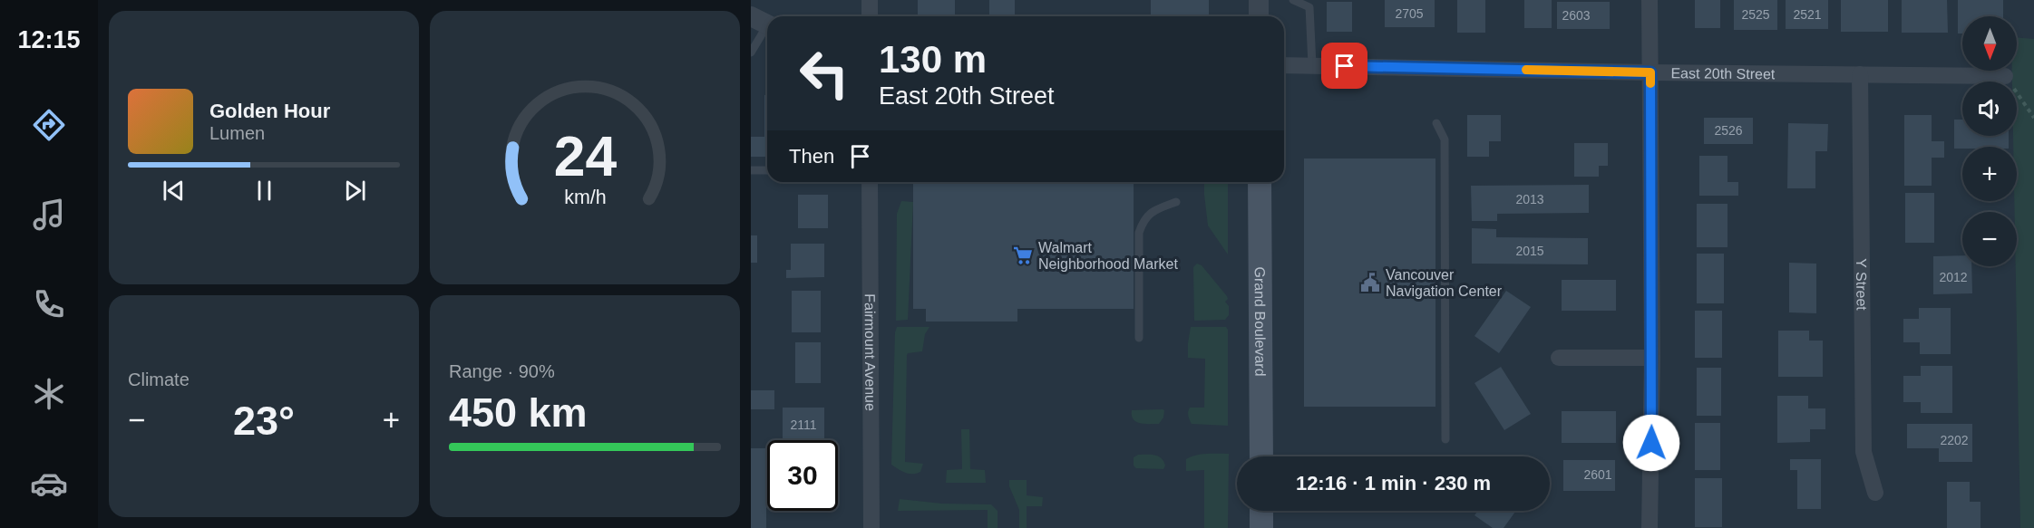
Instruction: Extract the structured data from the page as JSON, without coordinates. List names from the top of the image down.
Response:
{
  "streets": {
    "main road": ["Grand Boulevard"],
    "street": ["East 20th Street", "Y Street", "Fairmount Avenue"]
  },
  "crossings": [
    ["East 20th Street", "Y Street"]
  ],
  "places": {
    "supermarket": ["Walmart Neighborhood Market"],
    "public building": ["Vancouver Navigation Center"]
  },
  "house_numbers": [
    "2705",
    "2525",
    "2521",
    "2603",
    "2526",
    "2013",
    "2015",
    "2012",
    "2111",
    "2202",
    "2601"
  ],
  "north": "bottom",
  "page": {
    "tabs": "12:15",
    "map_buttons": ["+", "−"],
    "turn": ["130 m", "East 20th Street"],
    "song": ["Golden Hour", "Lumen"],
    "then": "Then",
    "tile": [
      "Climate",
      ["Range · 90%", "450 km"]
    ],
    "heat": ["−", "23°", "+"],
    "limit": "30",
    "trip": "12:16 · 1 min · 230 m",
    "gauge": ["24", "km/h"]
  }
}
